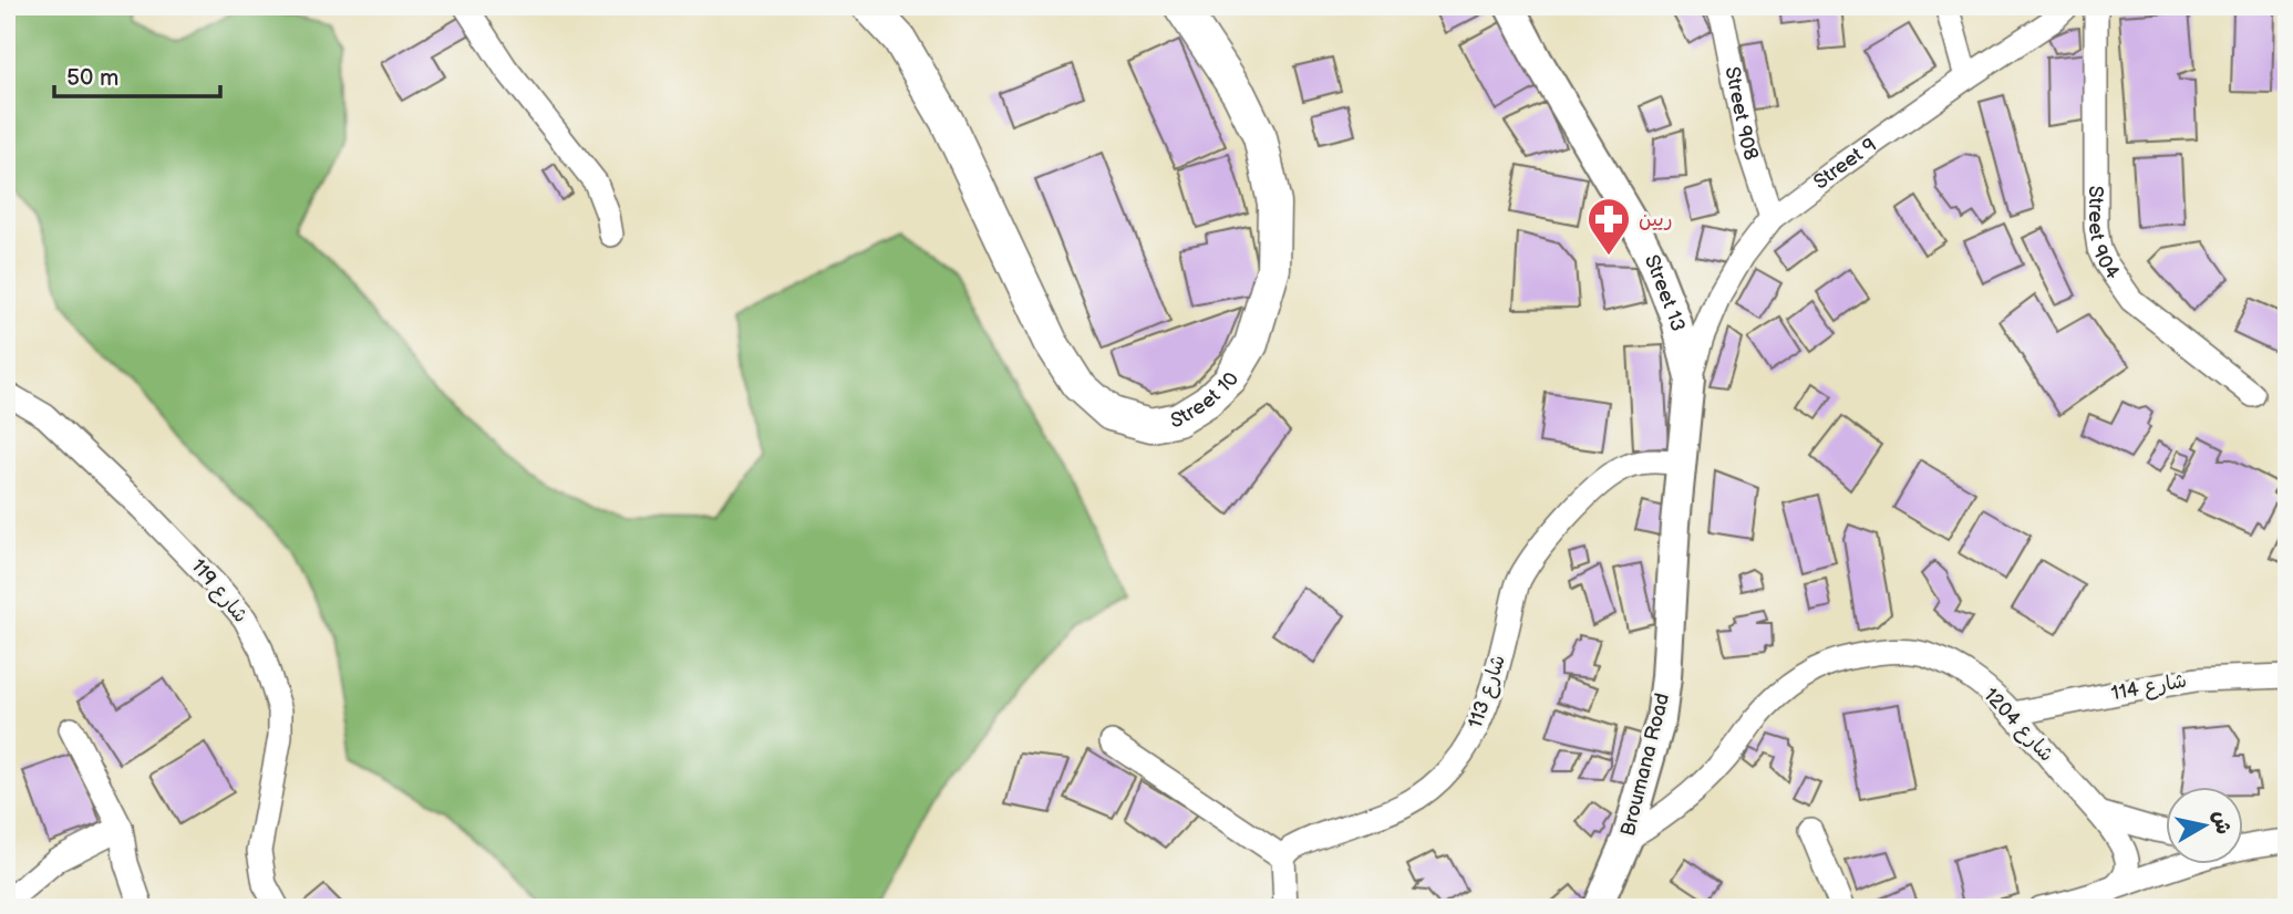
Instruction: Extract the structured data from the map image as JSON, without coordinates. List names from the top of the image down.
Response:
{
  "streets": {
    "main road": ["Street 10"],
    "street": [
      "Street 908",
      "Street 9",
      "Street 904",
      "Street 13",
      "شارع 119",
      "شارع 114",
      "شارع 113",
      "شارع 1204",
      "Broumana Road"
    ]
  },
  "crossings": [
    ["Street 908", "Street 9"],
    ["Street 9", "Street 13"],
    ["Street 13", "شارع 113"],
    ["Street 13", "Broumana Road"],
    ["شارع 114", "شارع 1204"],
    ["شارع 1204", "Broumana Road"]
  ],
  "places": {
    "pharmacy": ["ريين"]
  },
  "scale_bar": "50 m",
  "north": "right"
}
